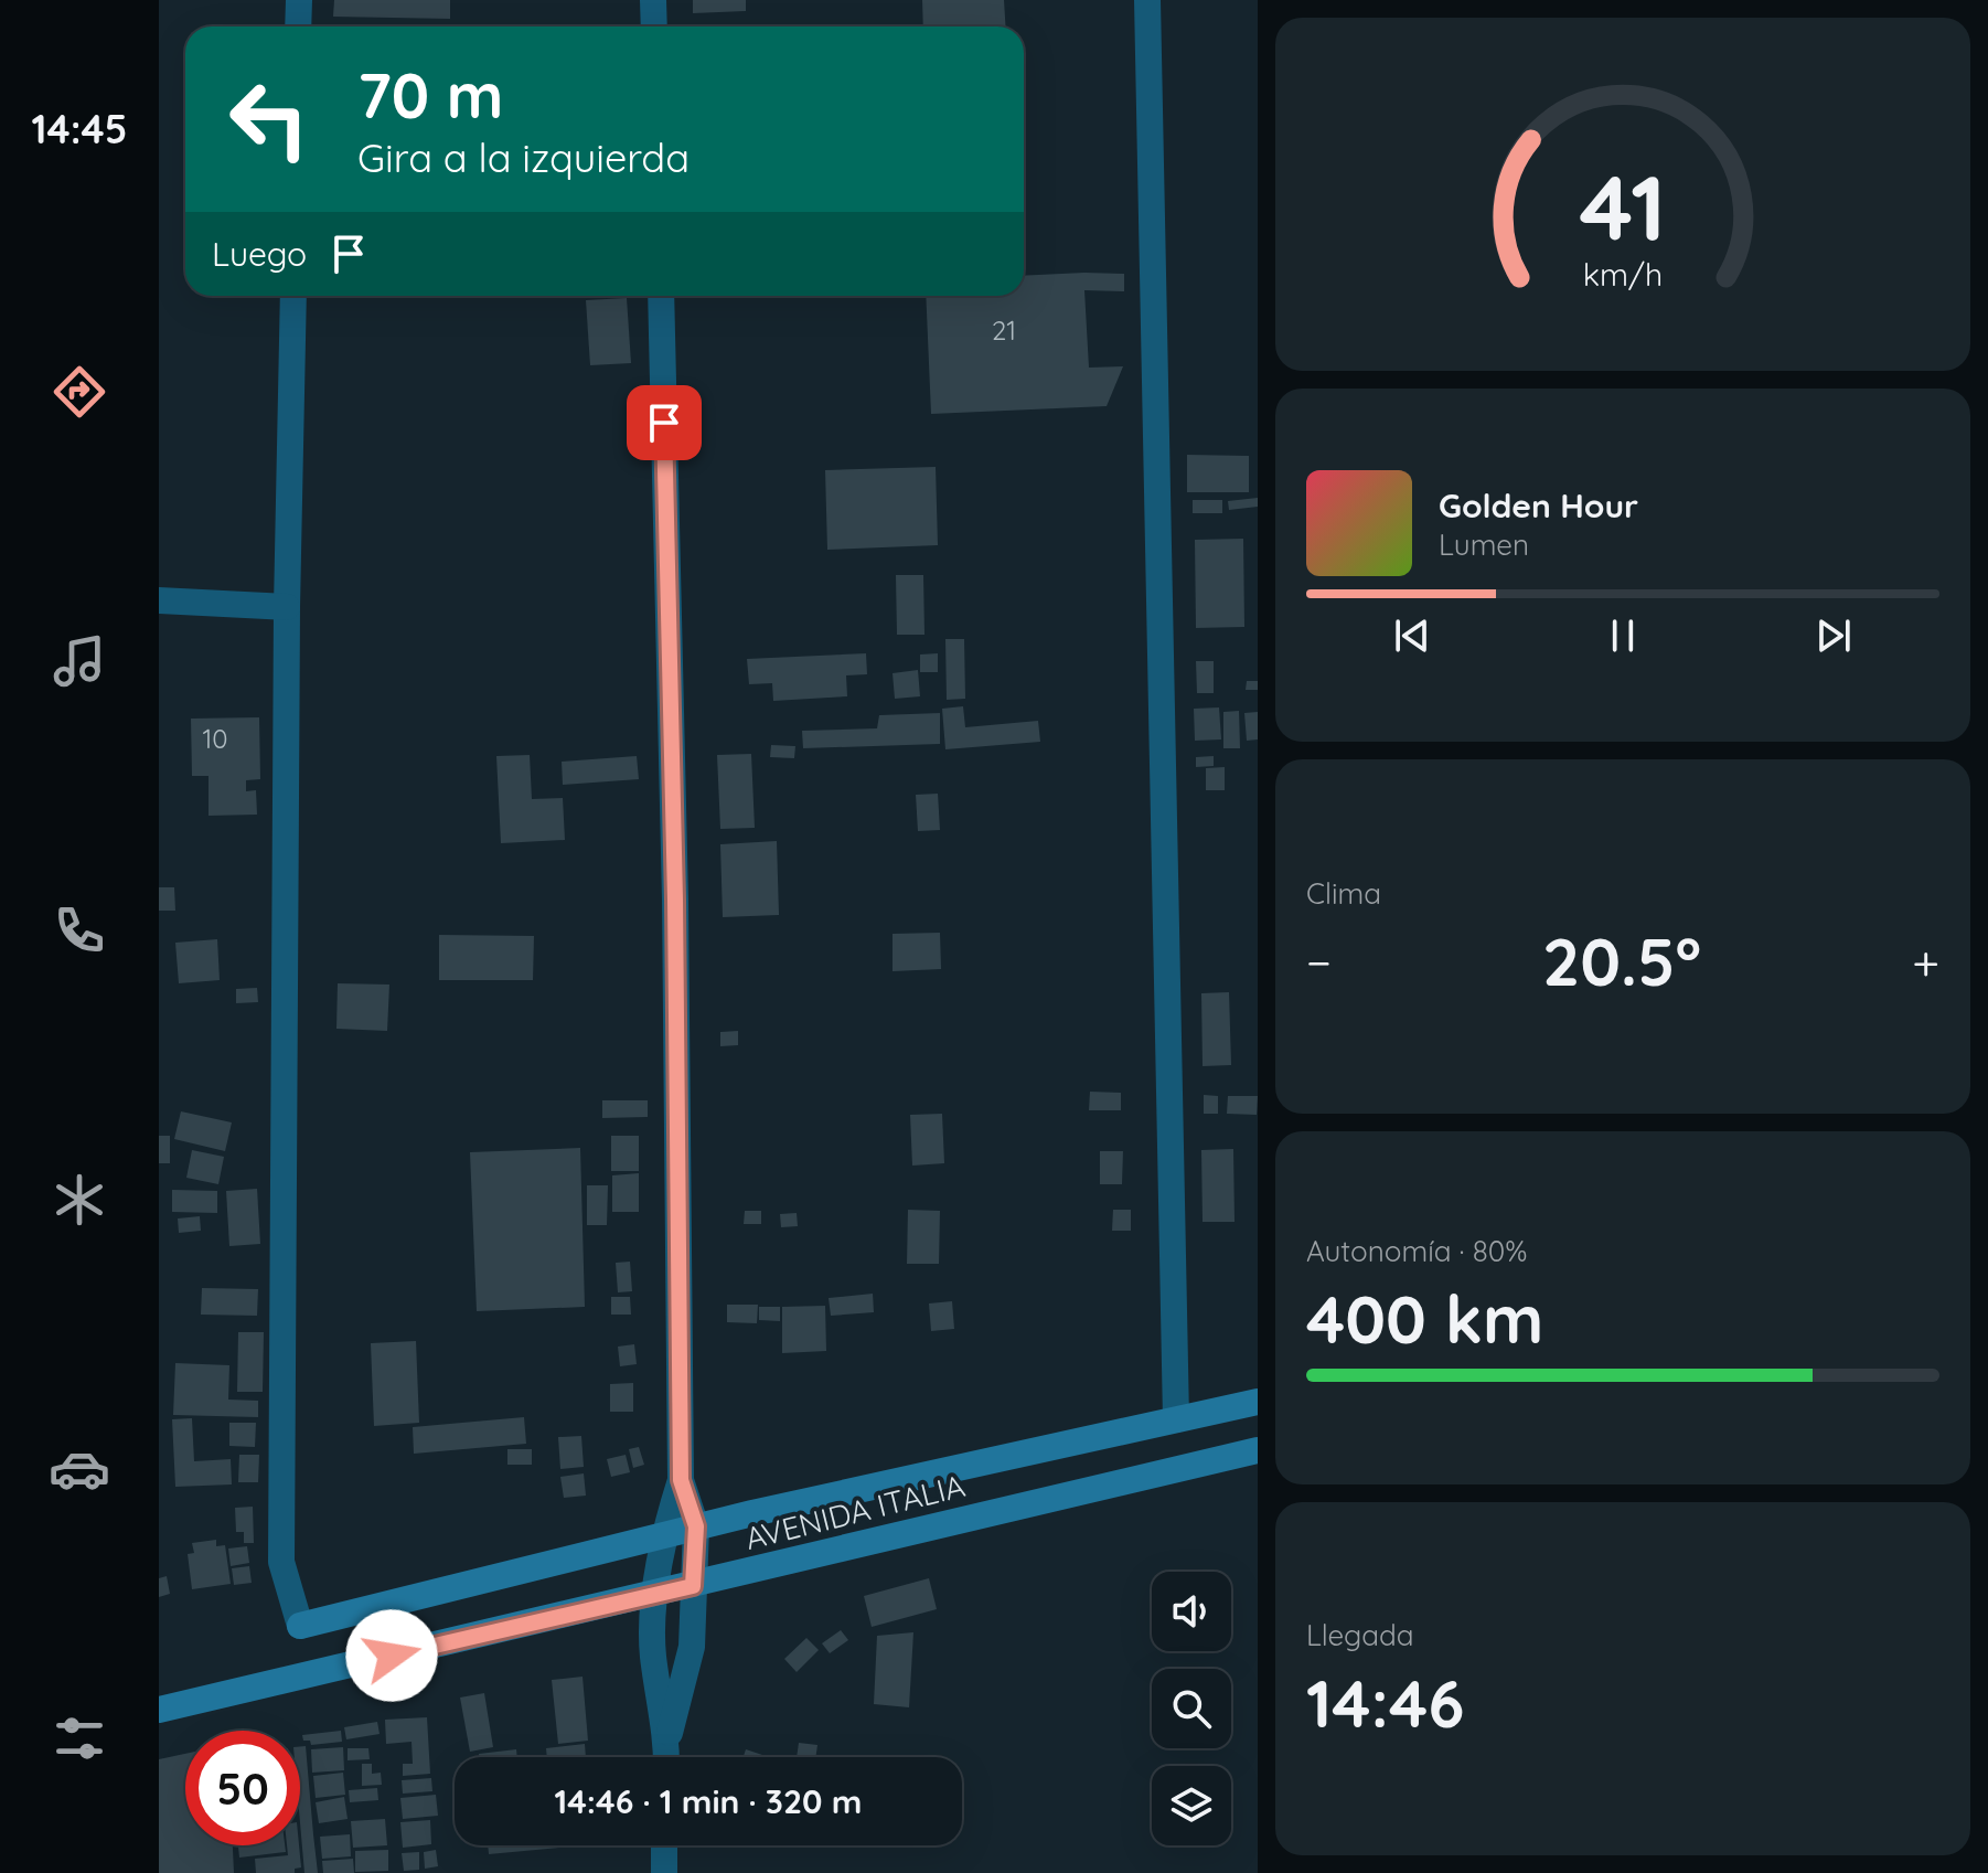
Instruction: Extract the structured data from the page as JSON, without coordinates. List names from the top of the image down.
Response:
{
  "streets": {
    "main road": ["AVENIDA ITALIA"]
  },
  "house_numbers": ["21", "10"],
  "page": {
    "tabs": "14:45",
    "turn": ["70 m", "Gira a la izquierda"],
    "then": "Luego",
    "song": ["Golden Hour", "Lumen"],
    "tile": [
      "Clima",
      ["Autonomía · 80%", "400 km"],
      ["Llegada", "14:46"]
    ],
    "heat": ["−", "20.5°", "+"],
    "limit": "50",
    "trip": "14:46 · 1 min · 320 m",
    "gauge": ["41", "km/h"]
  }
}
